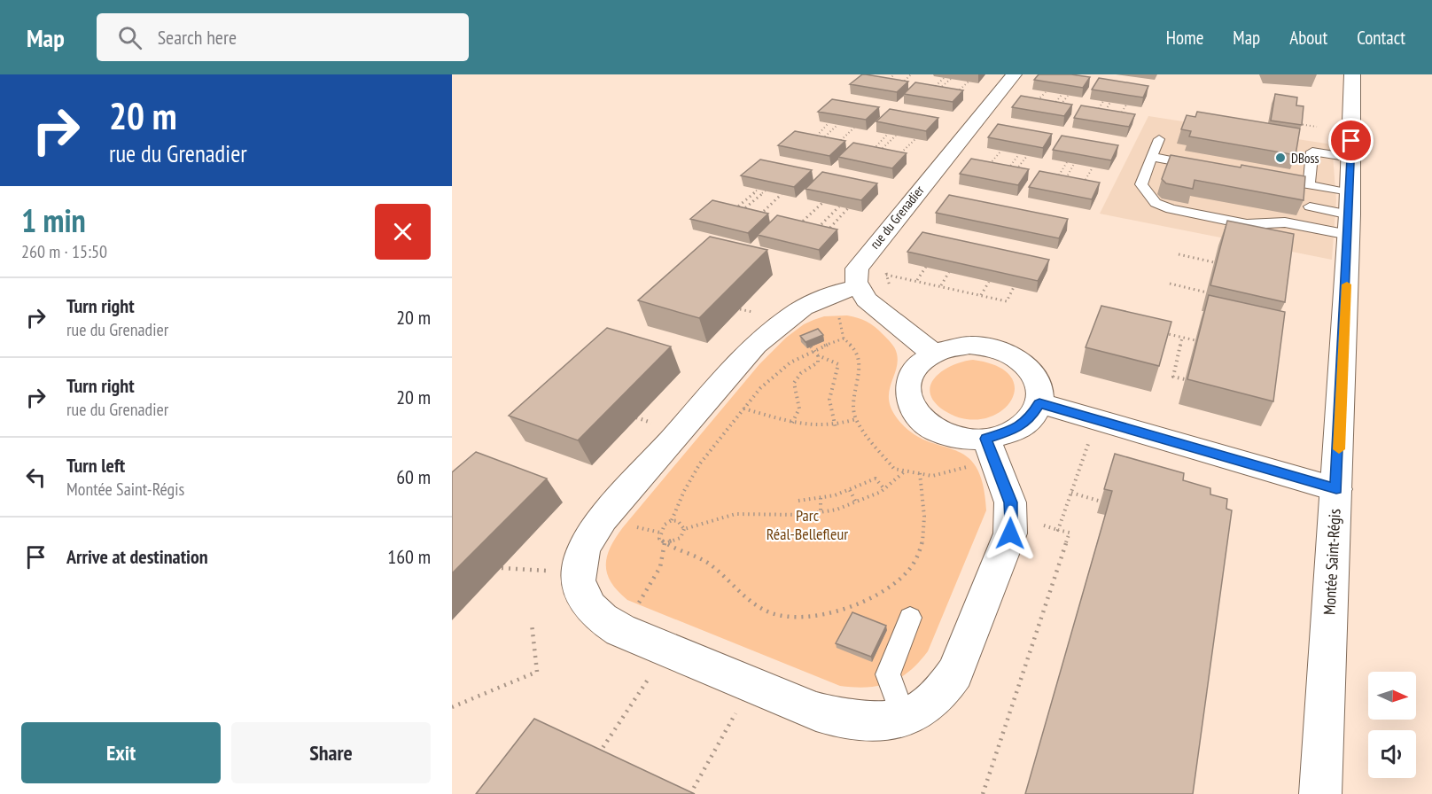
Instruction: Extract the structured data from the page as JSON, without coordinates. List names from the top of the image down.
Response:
{
  "streets": {
    "street": ["rue du Grenadier", "Montée Saint-Régis"]
  },
  "parks": ["Parc Réal-Bellefleur"],
  "places": ["DBoss"],
  "north": "right",
  "page": {
    "header": "Map",
    "search": "Search here",
    "nav": [
      "Home",
      "Map",
      "About",
      "Contact"
    ],
    "turn": ["20 m", "rue du Grenadier"],
    "heading": ["1 min", "260 m · 15:50"],
    "list": [
      {
        "name": "Turn right",
        "note": "rue du Grenadier",
        "value": "20 m"
      },
      {
        "name": "Turn right",
        "note": "rue du Grenadier",
        "value": "20 m"
      },
      {
        "name": "Turn left",
        "note": "Montée Saint-Régis",
        "value": "60 m"
      },
      {
        "name": "Arrive at destination",
        "value": "160 m"
      }
    ],
    "buttons": ["Exit", "Share"]
  }
}
